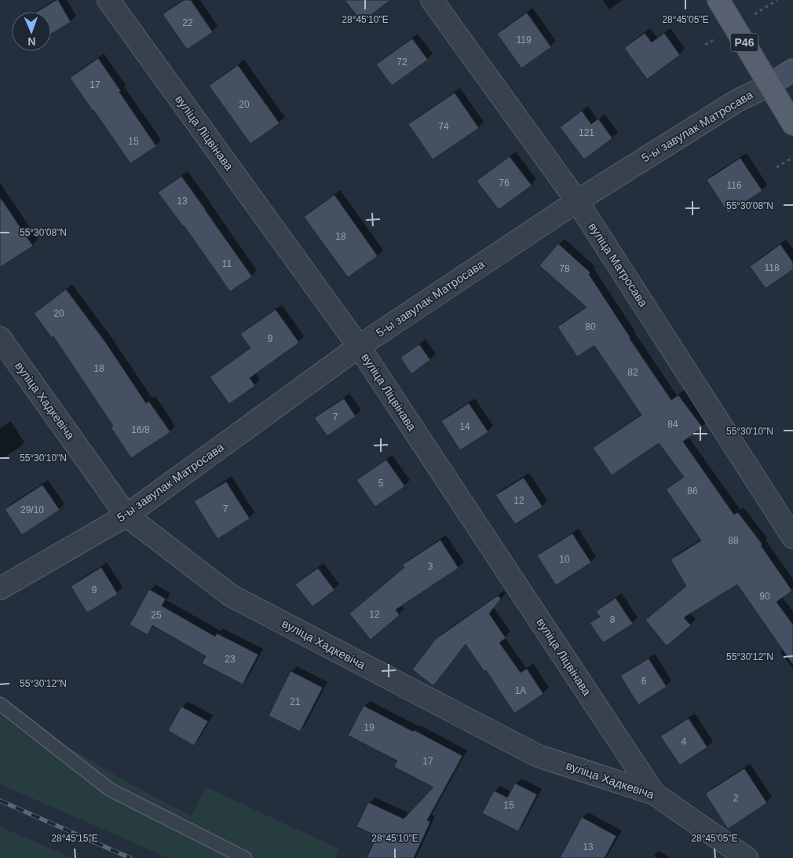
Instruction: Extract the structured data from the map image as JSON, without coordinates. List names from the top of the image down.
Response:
{
  "streets": {
    "main road": ["Р46"],
    "street": [
      "5-ы завулак Матросава",
      "вуліца Ліцвінава",
      "вуліца Матросава",
      "вуліца Хадкевіча"
    ]
  },
  "crossings": [
    ["Р46", "5-ы завулак Матросава"],
    ["5-ы завулак Матросава", "вуліца Ліцвінава"],
    ["5-ы завулак Матросава", "вуліца Матросава"],
    ["5-ы завулак Матросава", "вуліца Хадкевіча"],
    ["вуліца Ліцвінава", "вуліца Хадкевіча"]
  ],
  "house_numbers": [
    "22",
    "119",
    "72",
    "17",
    "20",
    "74",
    "121",
    "15",
    "76",
    "116",
    "13",
    "18",
    "11",
    "118",
    "78",
    "20",
    "80",
    "9",
    "18",
    "82",
    "7",
    "84",
    "14",
    "16/8",
    "5",
    "86",
    "12",
    "7",
    "29/10",
    "88",
    "10",
    "3",
    "9",
    "90",
    "12",
    "25",
    "8",
    "23",
    "6",
    "1А",
    "21",
    "19",
    "4",
    "17",
    "2",
    "15",
    "13"
  ],
  "north": "bottom",
  "coordinates": [
    "28°45'10\"E",
    "28°45'05\"E",
    "55°30'08\"N",
    "55°30'10\"N",
    "55°30'12\"N",
    "28°45'15\"E"
  ]
}
